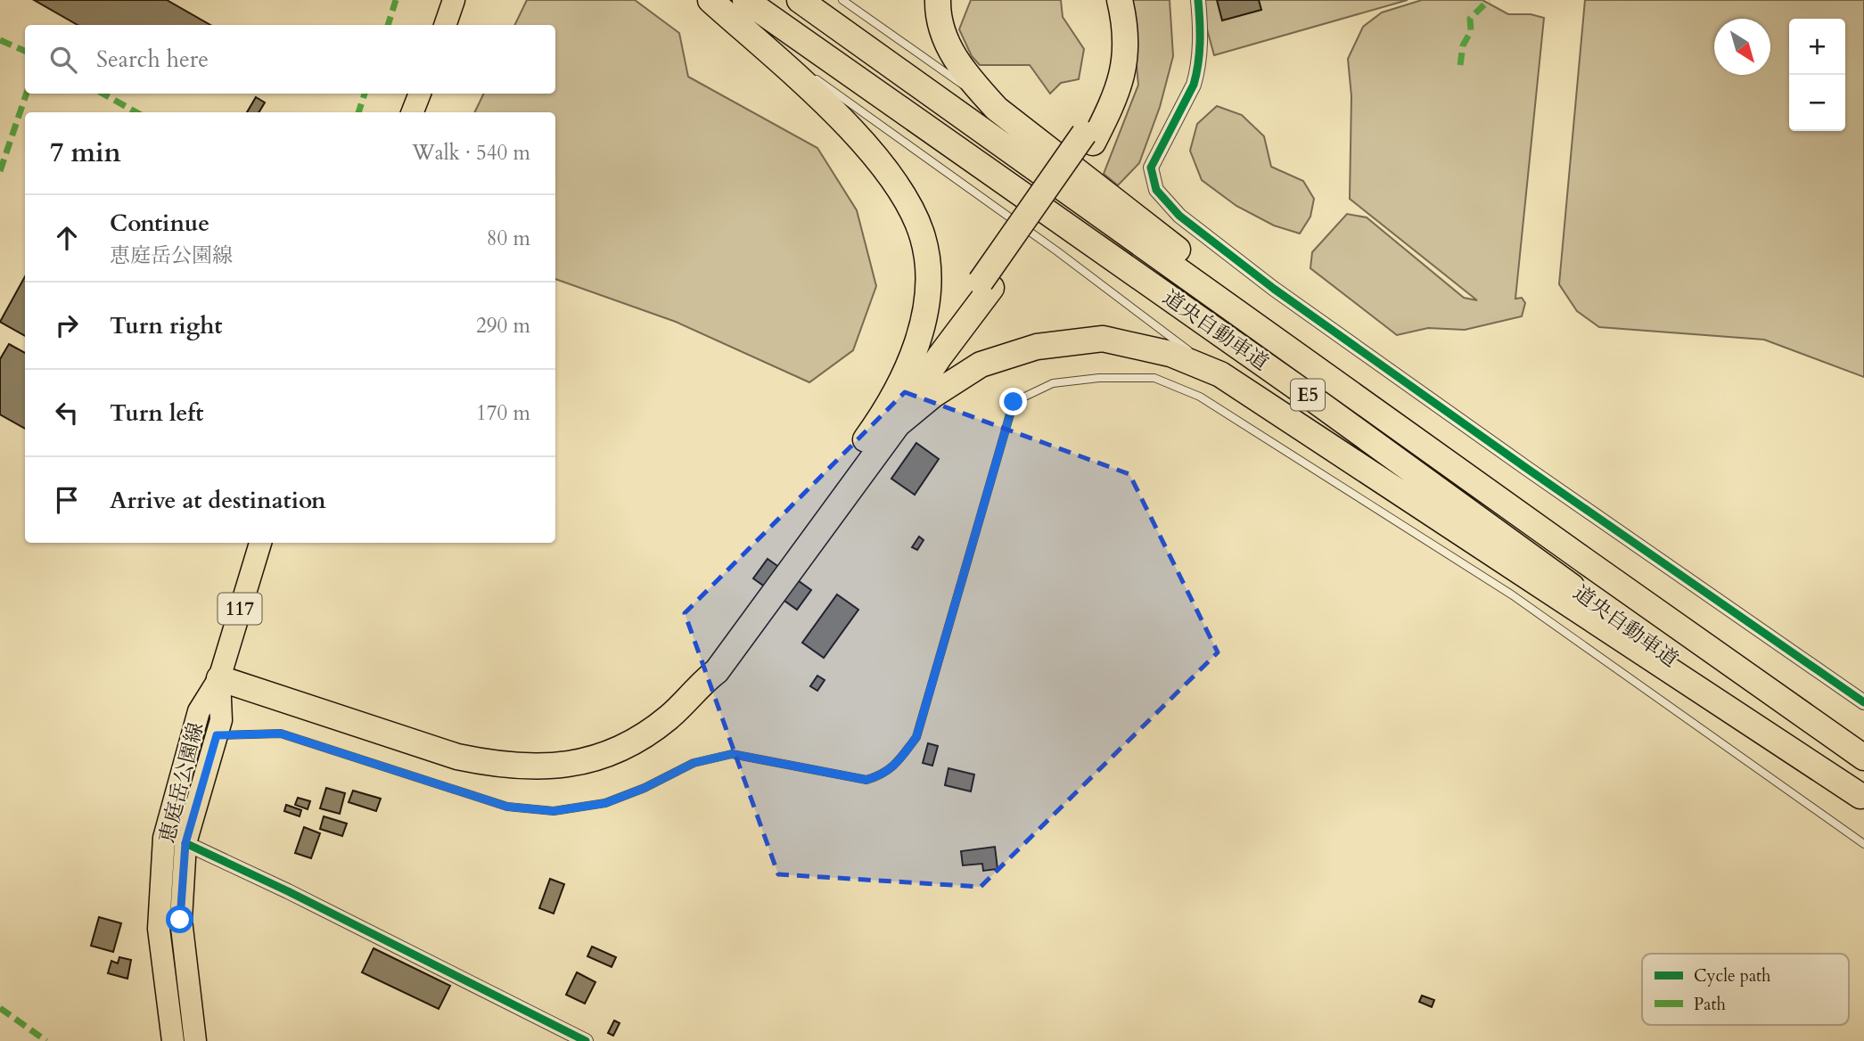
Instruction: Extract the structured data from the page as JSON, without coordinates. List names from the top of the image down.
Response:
{
  "streets": {
    "highway": ["道央自動車道", "E5"],
    "main road": ["117", "恵庭岳公園線"]
  },
  "legend": ["Cycle path", "Path"],
  "north": "bottom right",
  "page": {
    "map_buttons": ["+", "−"],
    "search": "Search here",
    "heading": ["7 min", "Walk · 540 m"],
    "list": [
      ["Continue", "恵庭岳公園線", "80 m"],
      ["Turn right", "290 m"],
      ["Turn left", "170 m"],
      "Arrive at destination"
    ]
  }
}
